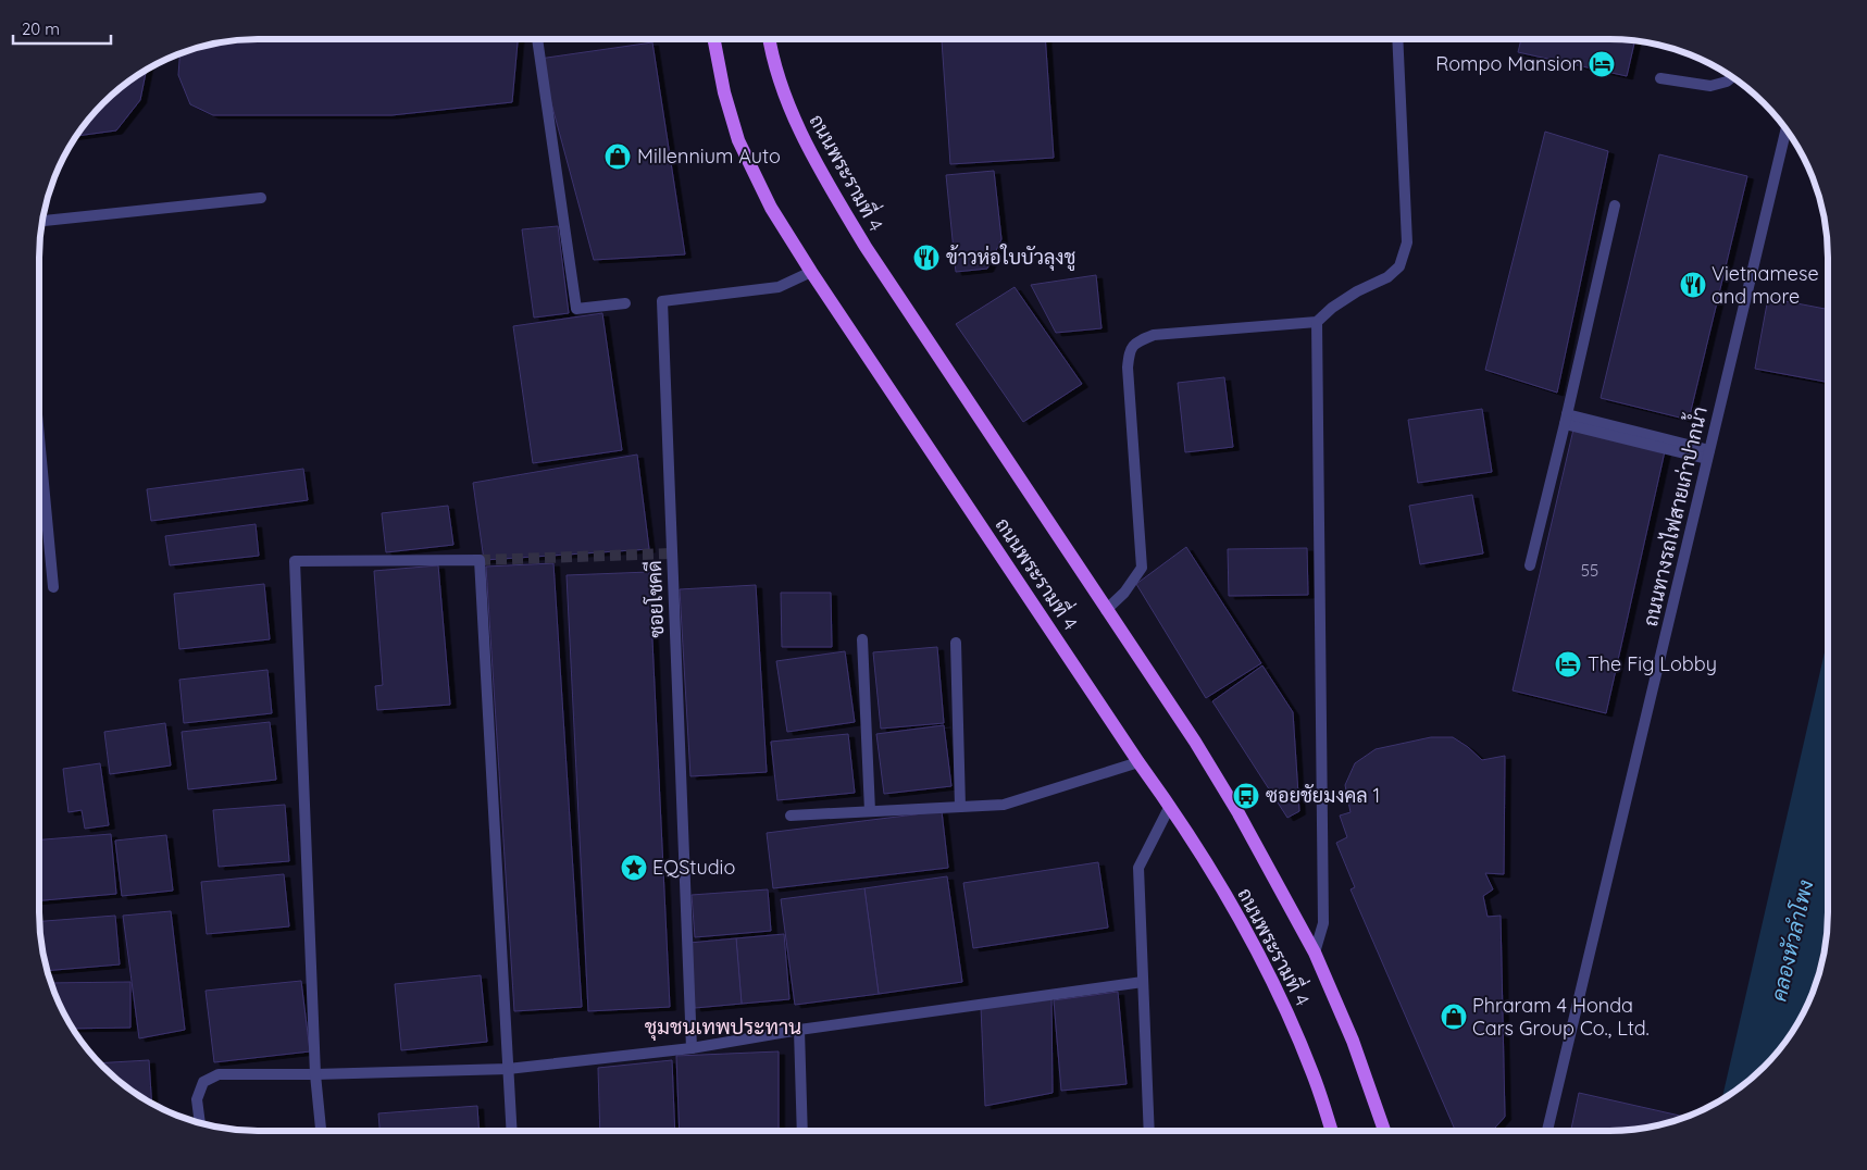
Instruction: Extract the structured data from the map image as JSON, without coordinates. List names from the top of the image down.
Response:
{
  "streets": {
    "main road": ["ถนนพระรามที่ 4"],
    "street": ["ถนนทางรถไฟสายเก่าปากน้ำ", "ซอยโชคดี"]
  },
  "crossings": [
    ["ถนนพระรามที่ 4", "ซอยโชคดี"]
  ],
  "districts": ["ชุมชนเทพประทาน"],
  "water": ["คลองหัวลำโพง"],
  "places": {
    "hotel": ["Rompo Mansion", "The Fig Lobby"],
    "shop": ["Millennium Auto", "Phraram 4 Honda Cars Group Co., Ltd."],
    "restaurant": ["ข้าวห่อใบบัวลุงชู", "Vietnamese and more"],
    "bus stop": ["ซอยชัยมงคล 1"],
    "place": ["EQStudio"]
  },
  "house_numbers": ["55"],
  "scale_bar": "20 m"
}
